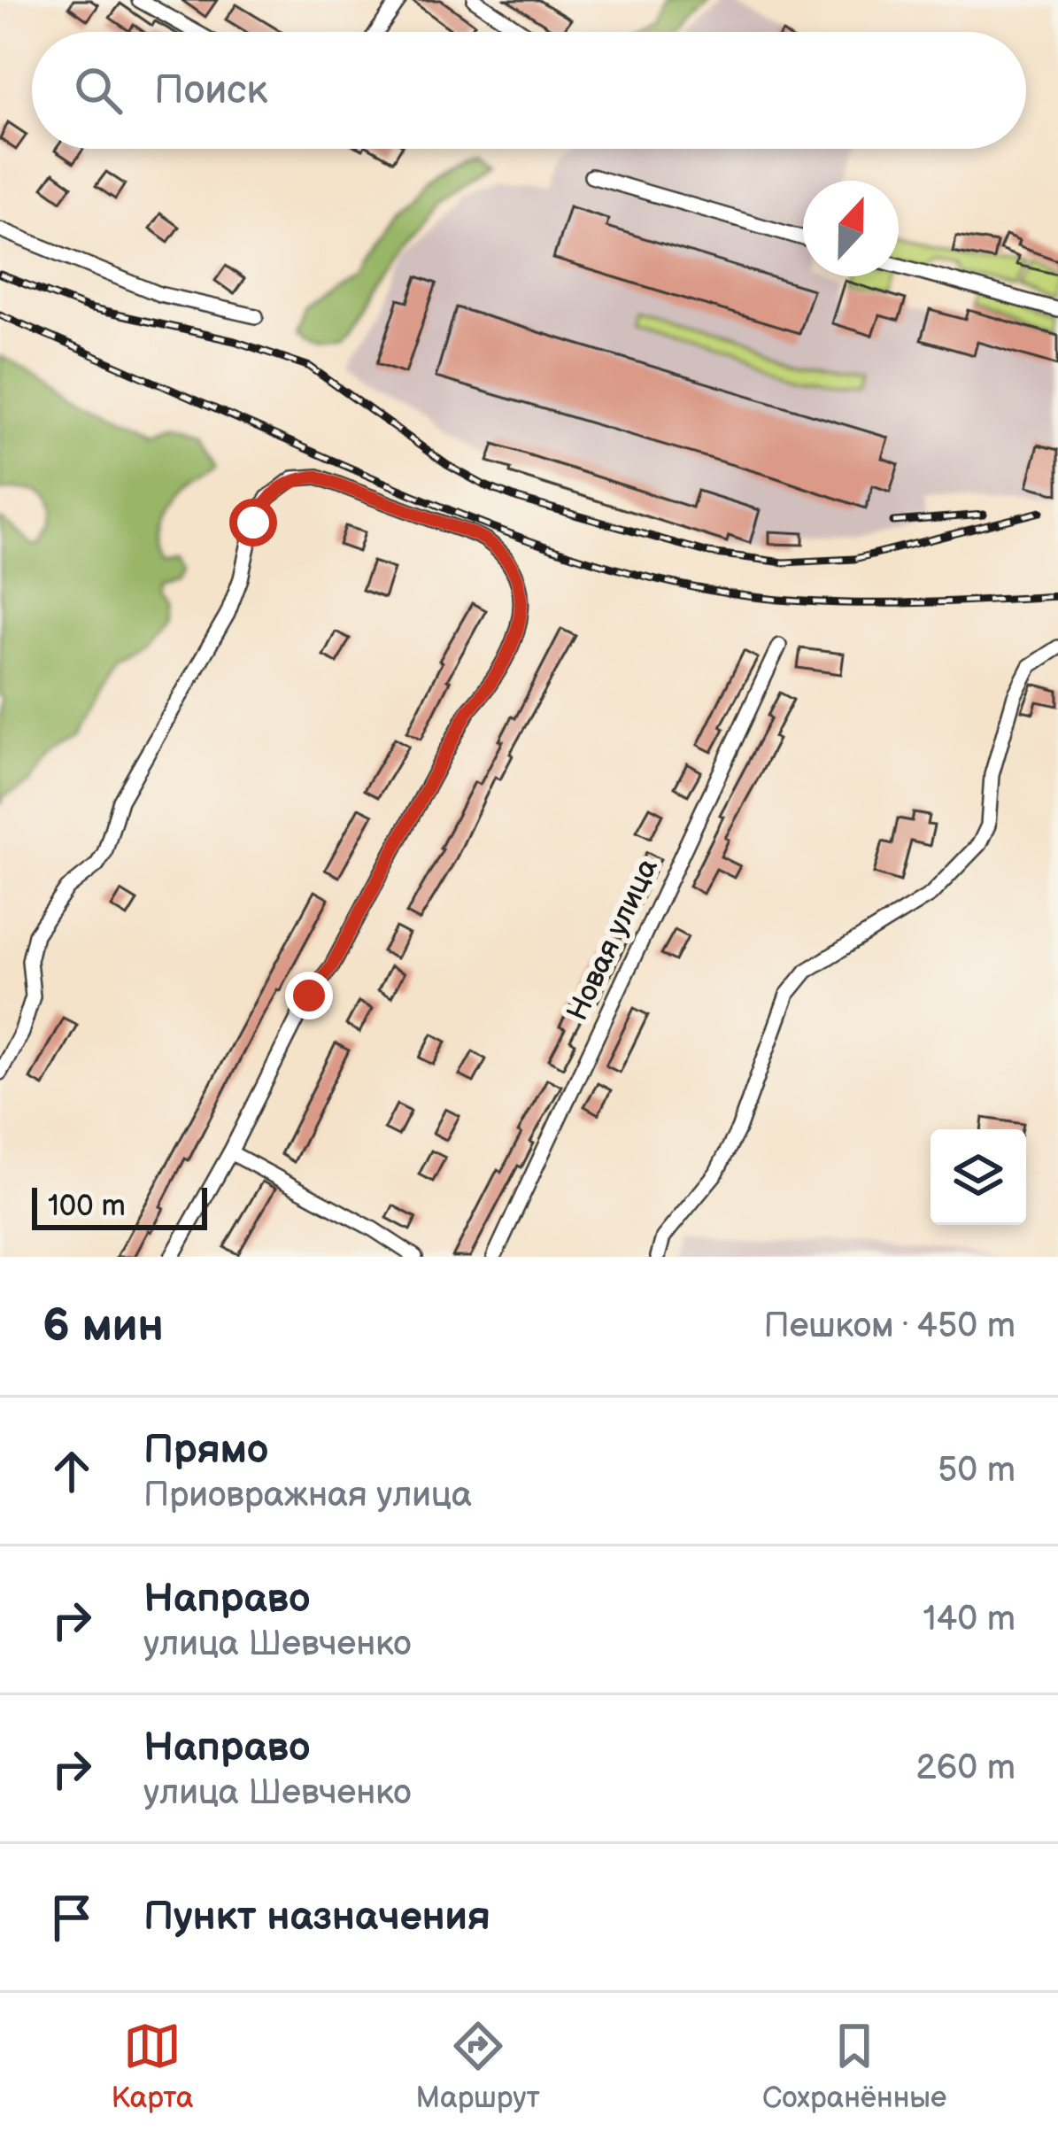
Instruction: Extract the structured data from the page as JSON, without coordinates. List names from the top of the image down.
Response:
{
  "streets": {
    "street": ["Новая улица"]
  },
  "scale_bar": "100 m",
  "north": "top",
  "page": {
    "search": "Поиск",
    "scale": "100 m",
    "heading": ["6 мин", "Пешком · 450 m"],
    "list": [
      ["Прямо", "Приовражная улица", "50 m"],
      ["Направо", "улица Шевченко", "140 m"],
      ["Направо", "улица Шевченко", "260 m"],
      "Пункт назначения"
    ],
    "nav": ["Карта", "Маршрут", "Сохранённые"]
  }
}
